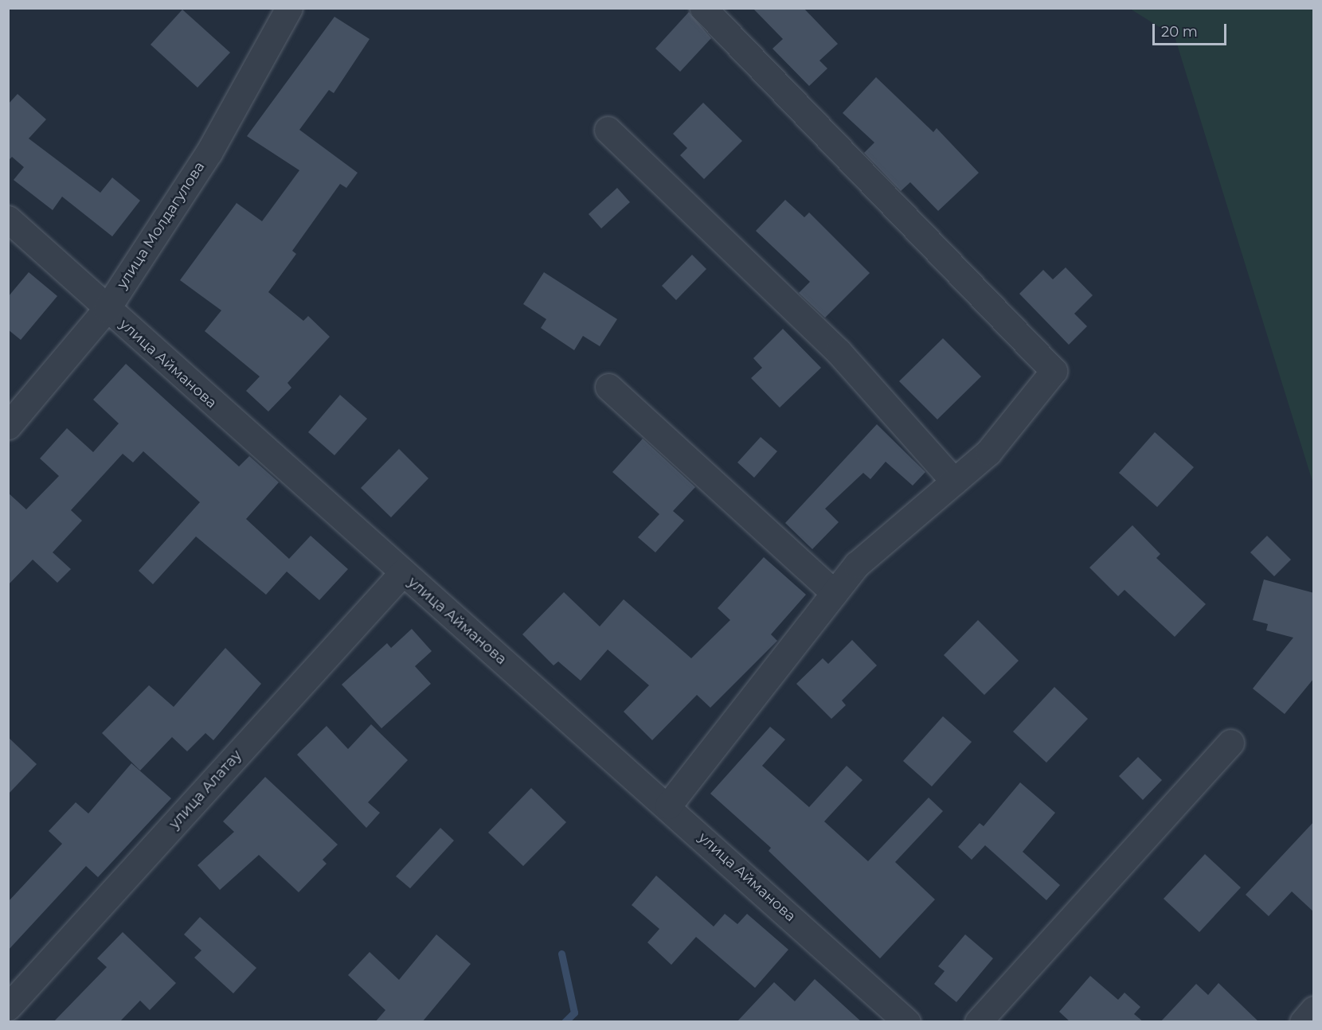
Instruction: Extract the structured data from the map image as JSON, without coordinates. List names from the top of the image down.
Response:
{
  "streets": {
    "street": ["улица Молдагулова", "улица Айманова", "улица Алатау"]
  },
  "crossings": [
    ["улица Молдагулова", "улица Айманова"],
    ["улица Айманова", "улица Алатау"]
  ],
  "scale_bar": "20 m"
}
